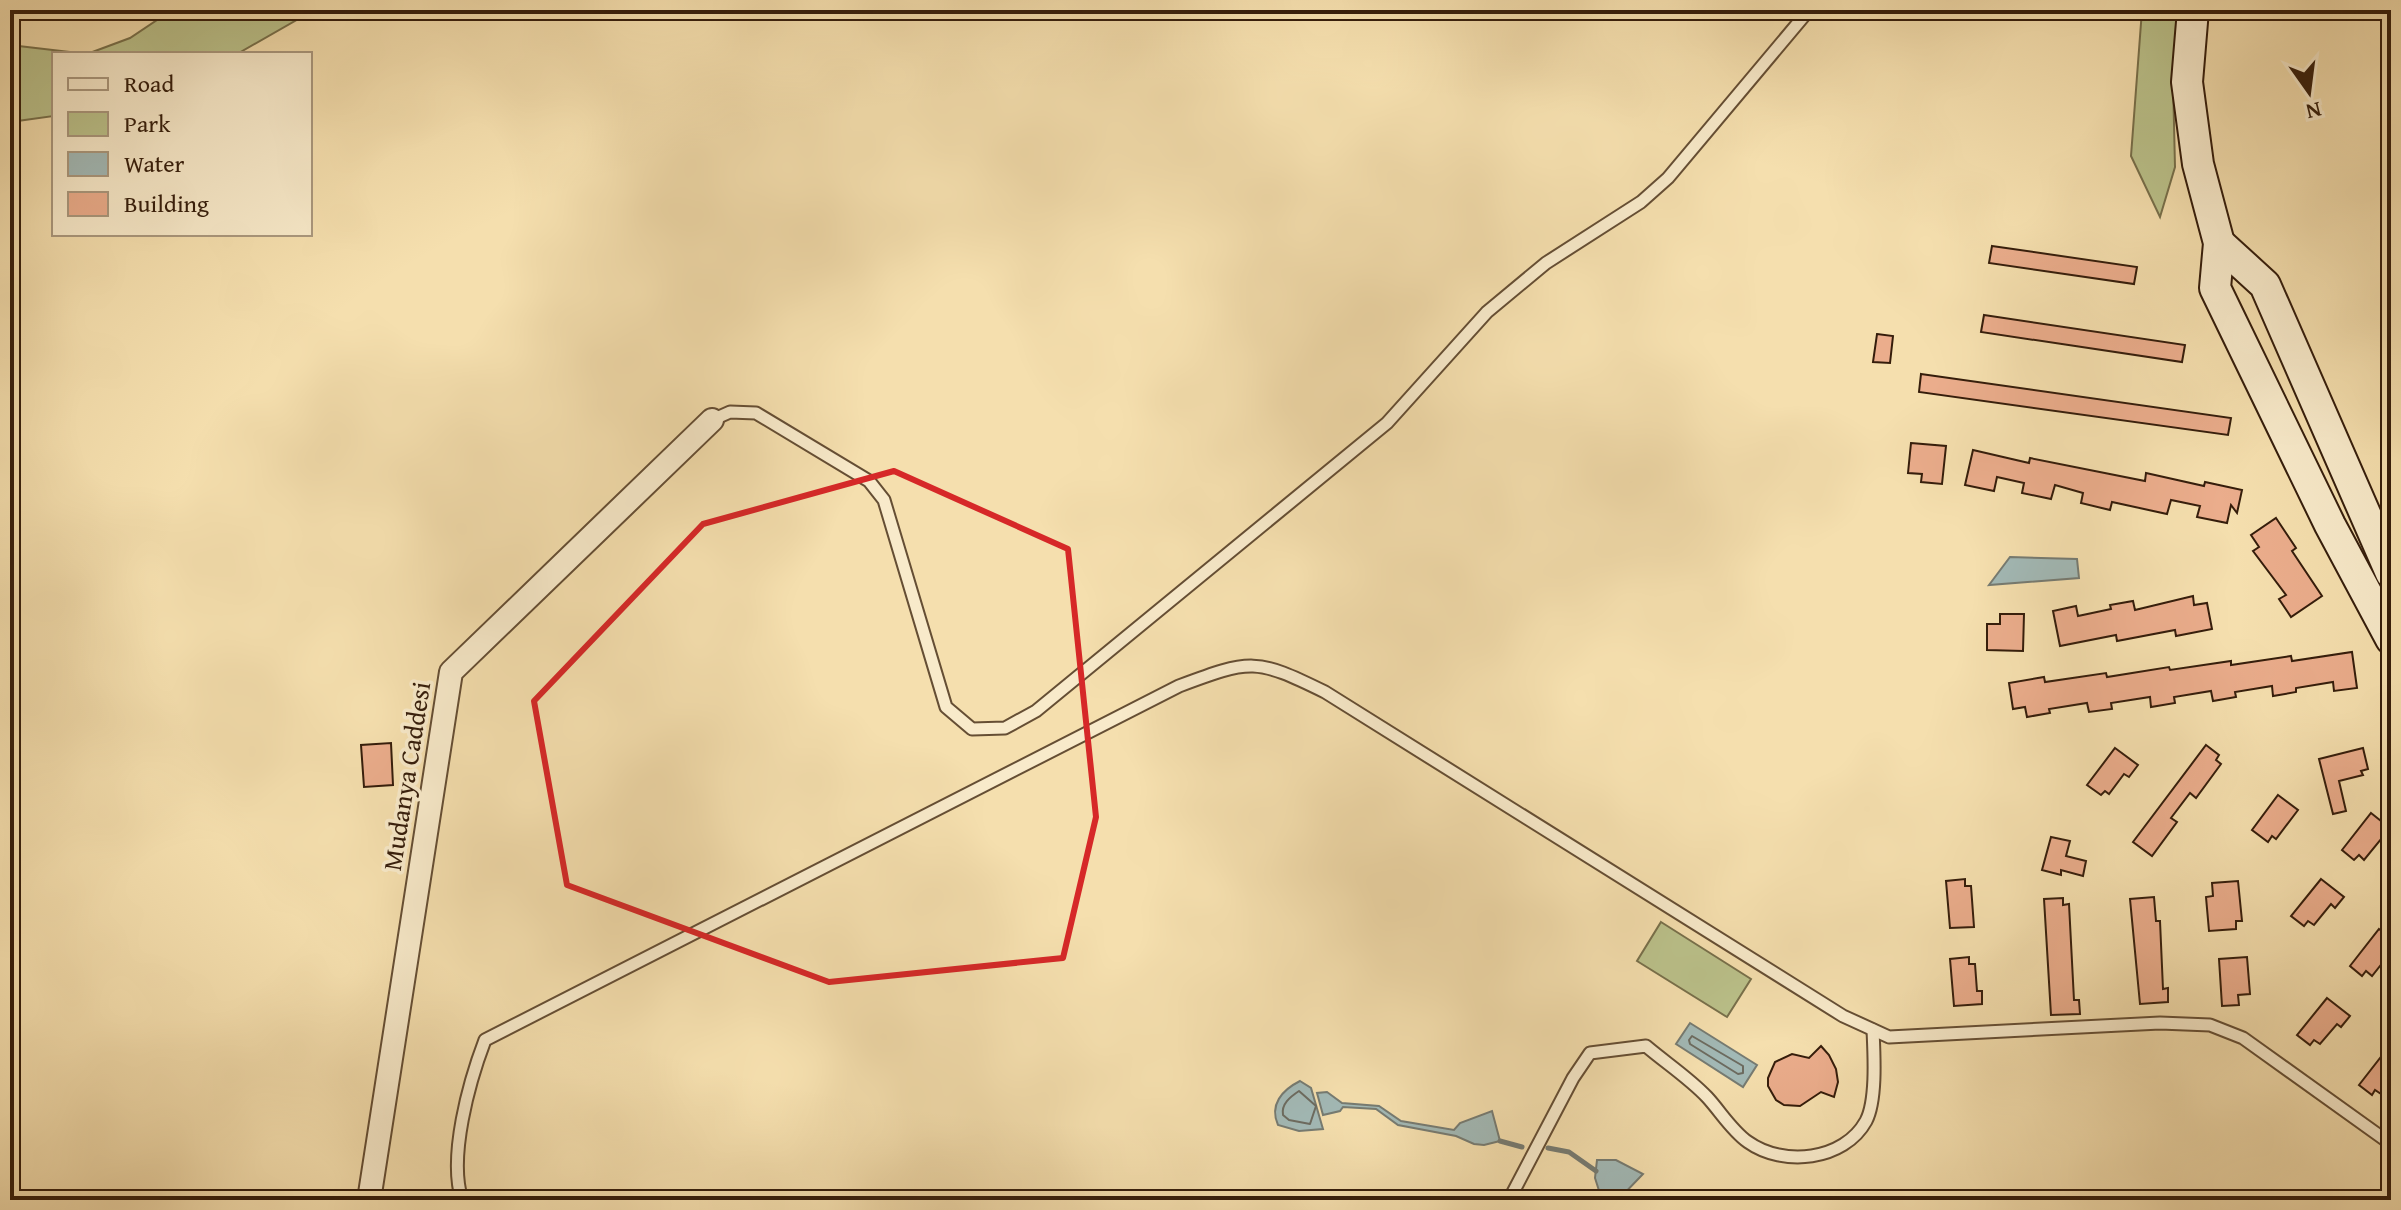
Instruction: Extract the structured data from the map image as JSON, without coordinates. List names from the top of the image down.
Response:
{
  "streets": {
    "street": ["Mudanya Caddesi"]
  },
  "legend": [
    "Road",
    "Park",
    "Water",
    "Building"
  ],
  "north": "bottom"
}
